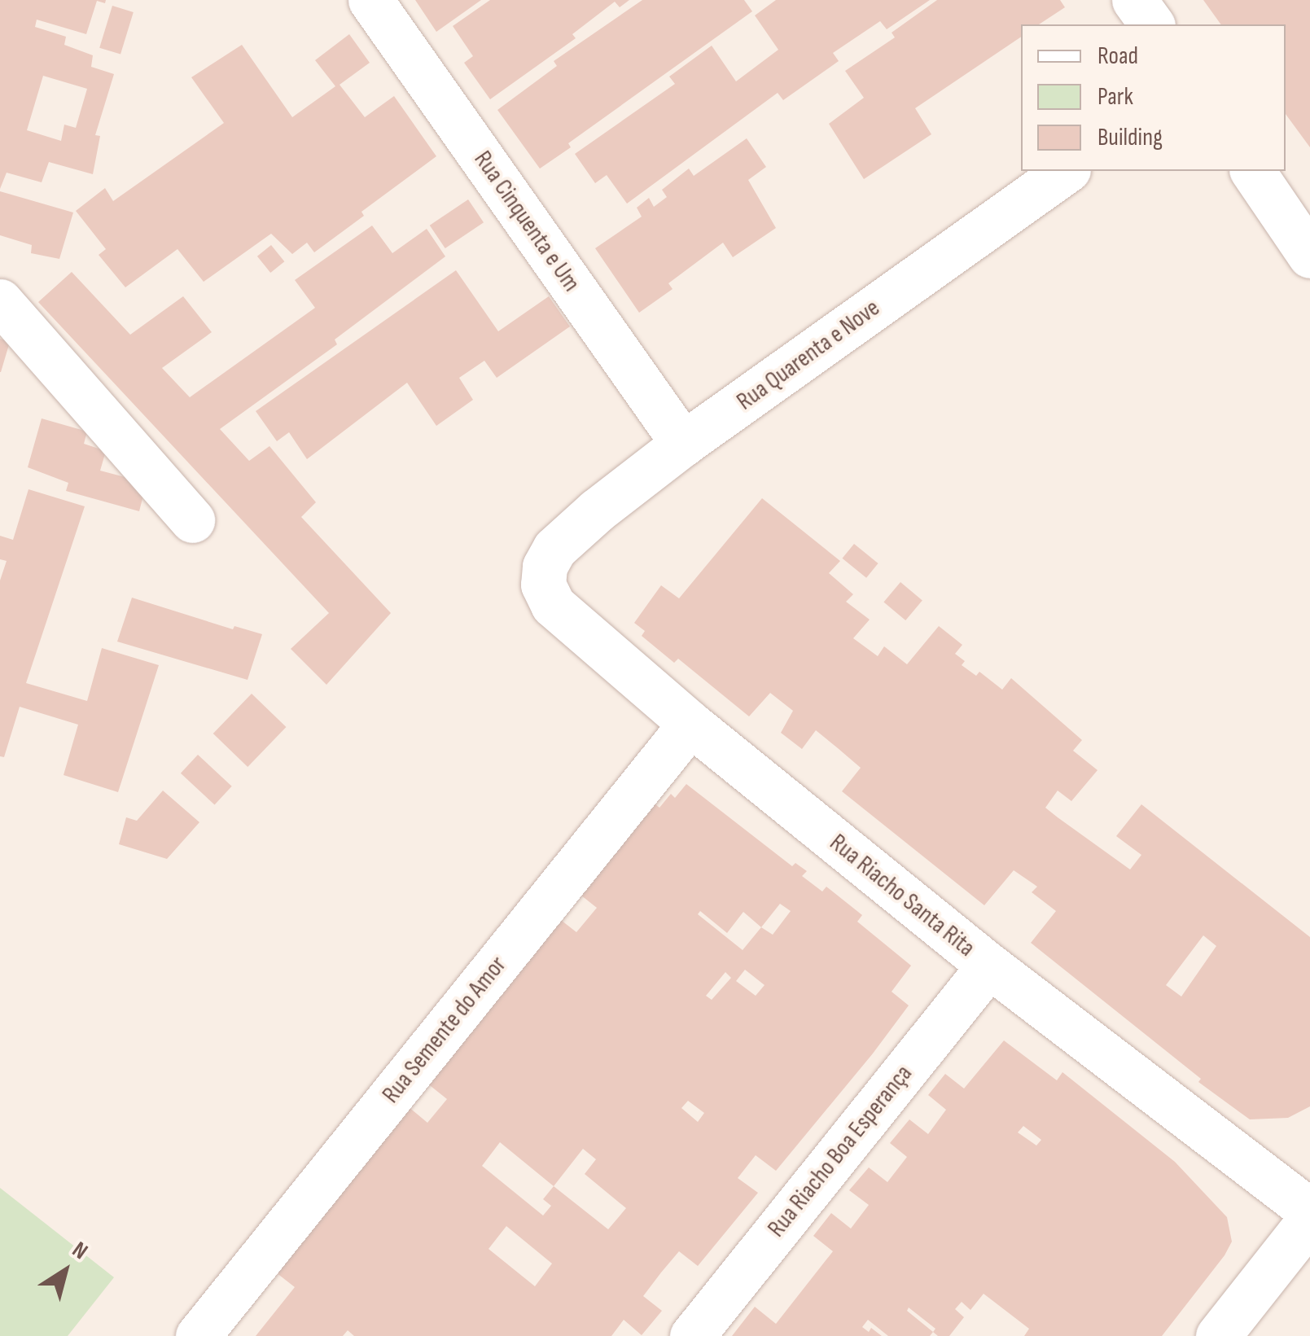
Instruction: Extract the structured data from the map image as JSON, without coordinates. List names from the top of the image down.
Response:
{
  "streets": {
    "street": [
      "Rua Cinquenta e Um",
      "Rua Quarenta e Nove",
      "Rua Riacho Santa Rita",
      "Rua Semente do Amor",
      "Rua Riacho Boa Esperança"
    ]
  },
  "crossings": [
    ["Rua Cinquenta e Um", "Rua Quarenta e Nove"],
    ["Rua Quarenta e Nove", "Rua Riacho Santa Rita"],
    ["Rua Riacho Santa Rita", "Rua Semente do Amor"],
    ["Rua Riacho Santa Rita", "Rua Riacho Boa Esperança"]
  ],
  "legend": ["Road", "Park", "Building"],
  "north": "top right"
}
